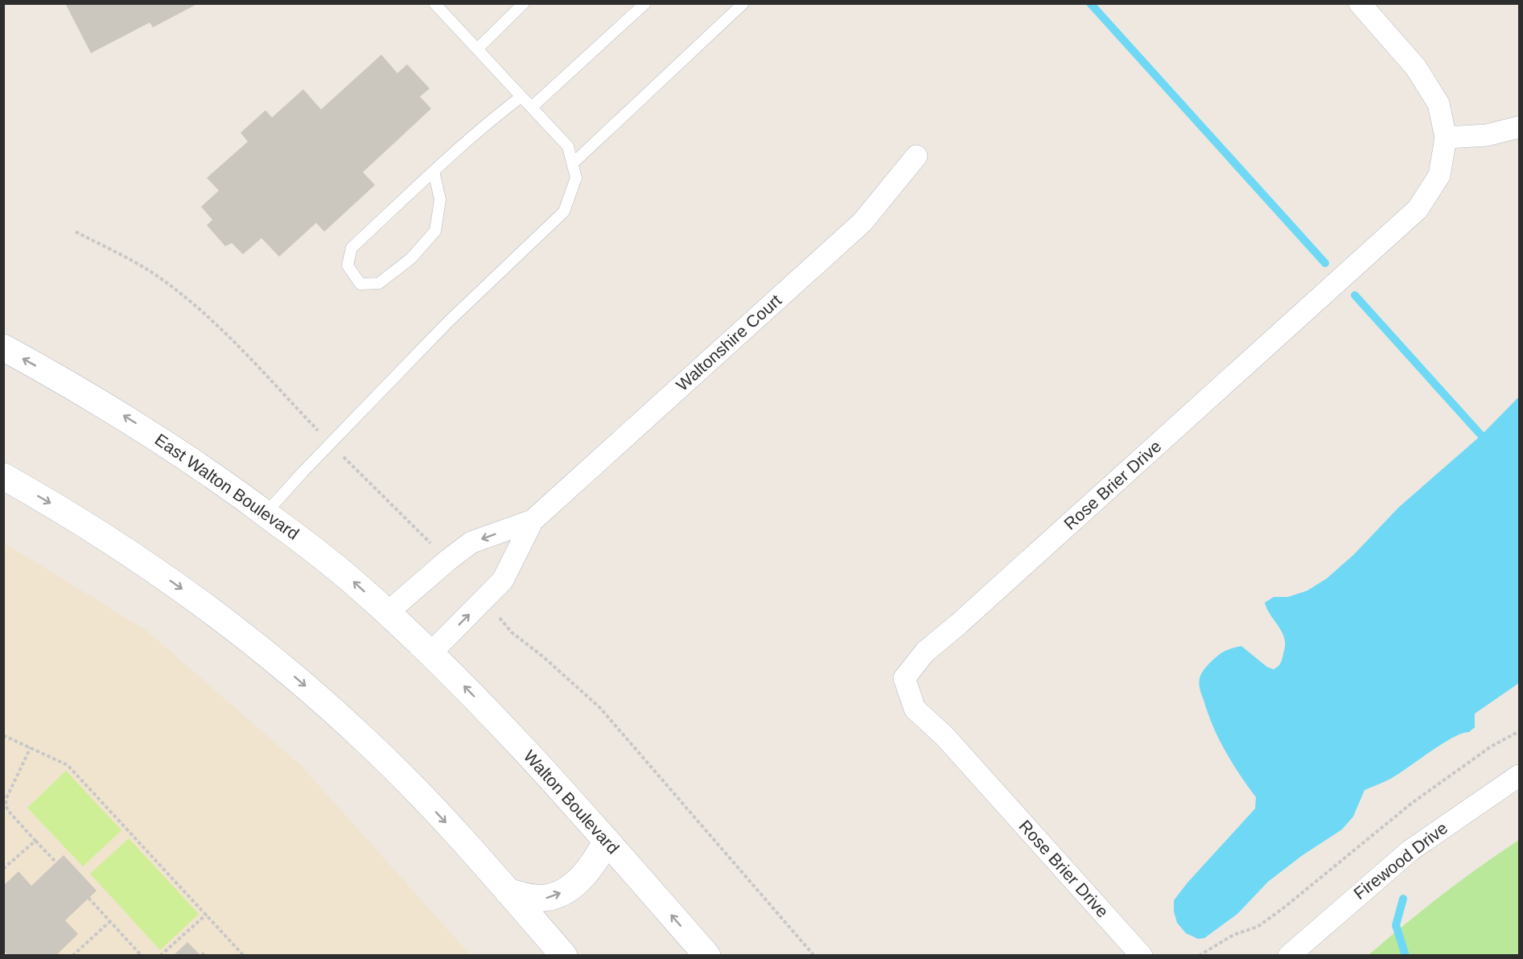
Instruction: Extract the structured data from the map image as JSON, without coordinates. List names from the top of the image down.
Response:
{
  "streets": {
    "main road": ["East Walton Boulevard", "Walton Boulevard"],
    "street": ["Waltonshire Court", "Rose Brier Drive", "Firewood Drive"]
  },
  "crossings": [
    ["Waltonshire Court", "East Walton Boulevard"],
    ["Waltonshire Court", "Walton Boulevard"],
    ["East Walton Boulevard", "Walton Boulevard"]
  ]
}
